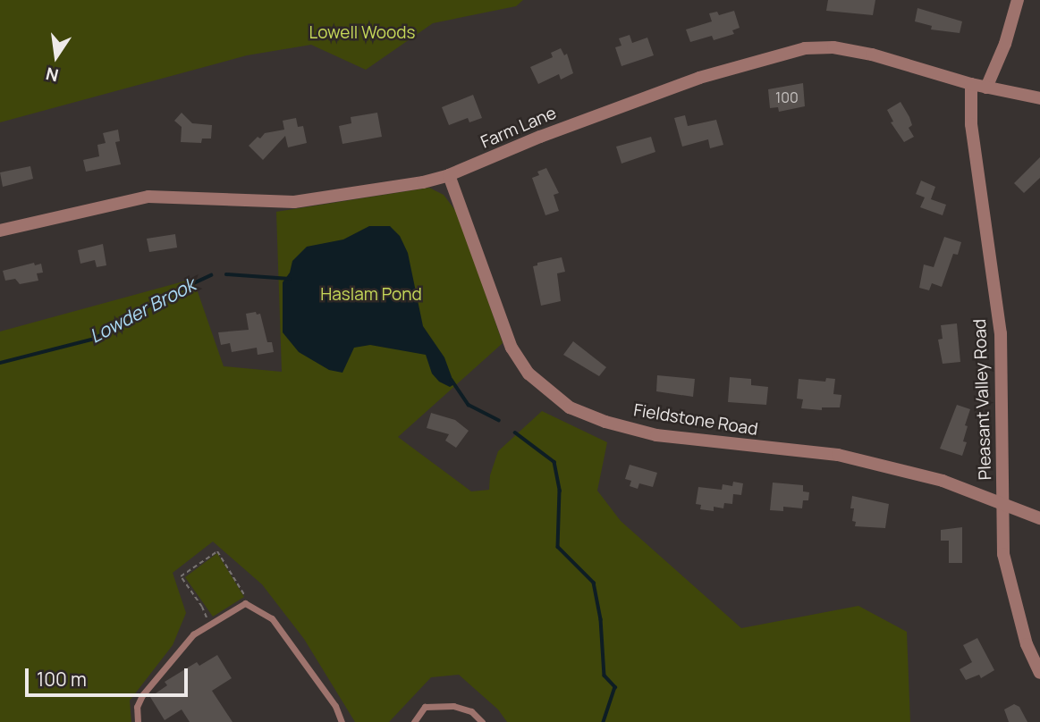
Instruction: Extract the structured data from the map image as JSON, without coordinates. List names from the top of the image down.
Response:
{
  "streets": {
    "street": ["Farm Lane", "Pleasant Valley Road", "Fieldstone Road"]
  },
  "crossings": [
    ["Farm Lane", "Pleasant Valley Road"],
    ["Farm Lane", "Fieldstone Road"],
    ["Pleasant Valley Road", "Fieldstone Road"]
  ],
  "water": ["Lowder Brook"],
  "parks": ["Lowell Woods", "Haslam Pond"],
  "house_numbers": ["100"],
  "scale_bar": "100 m",
  "north": "bottom"
}
